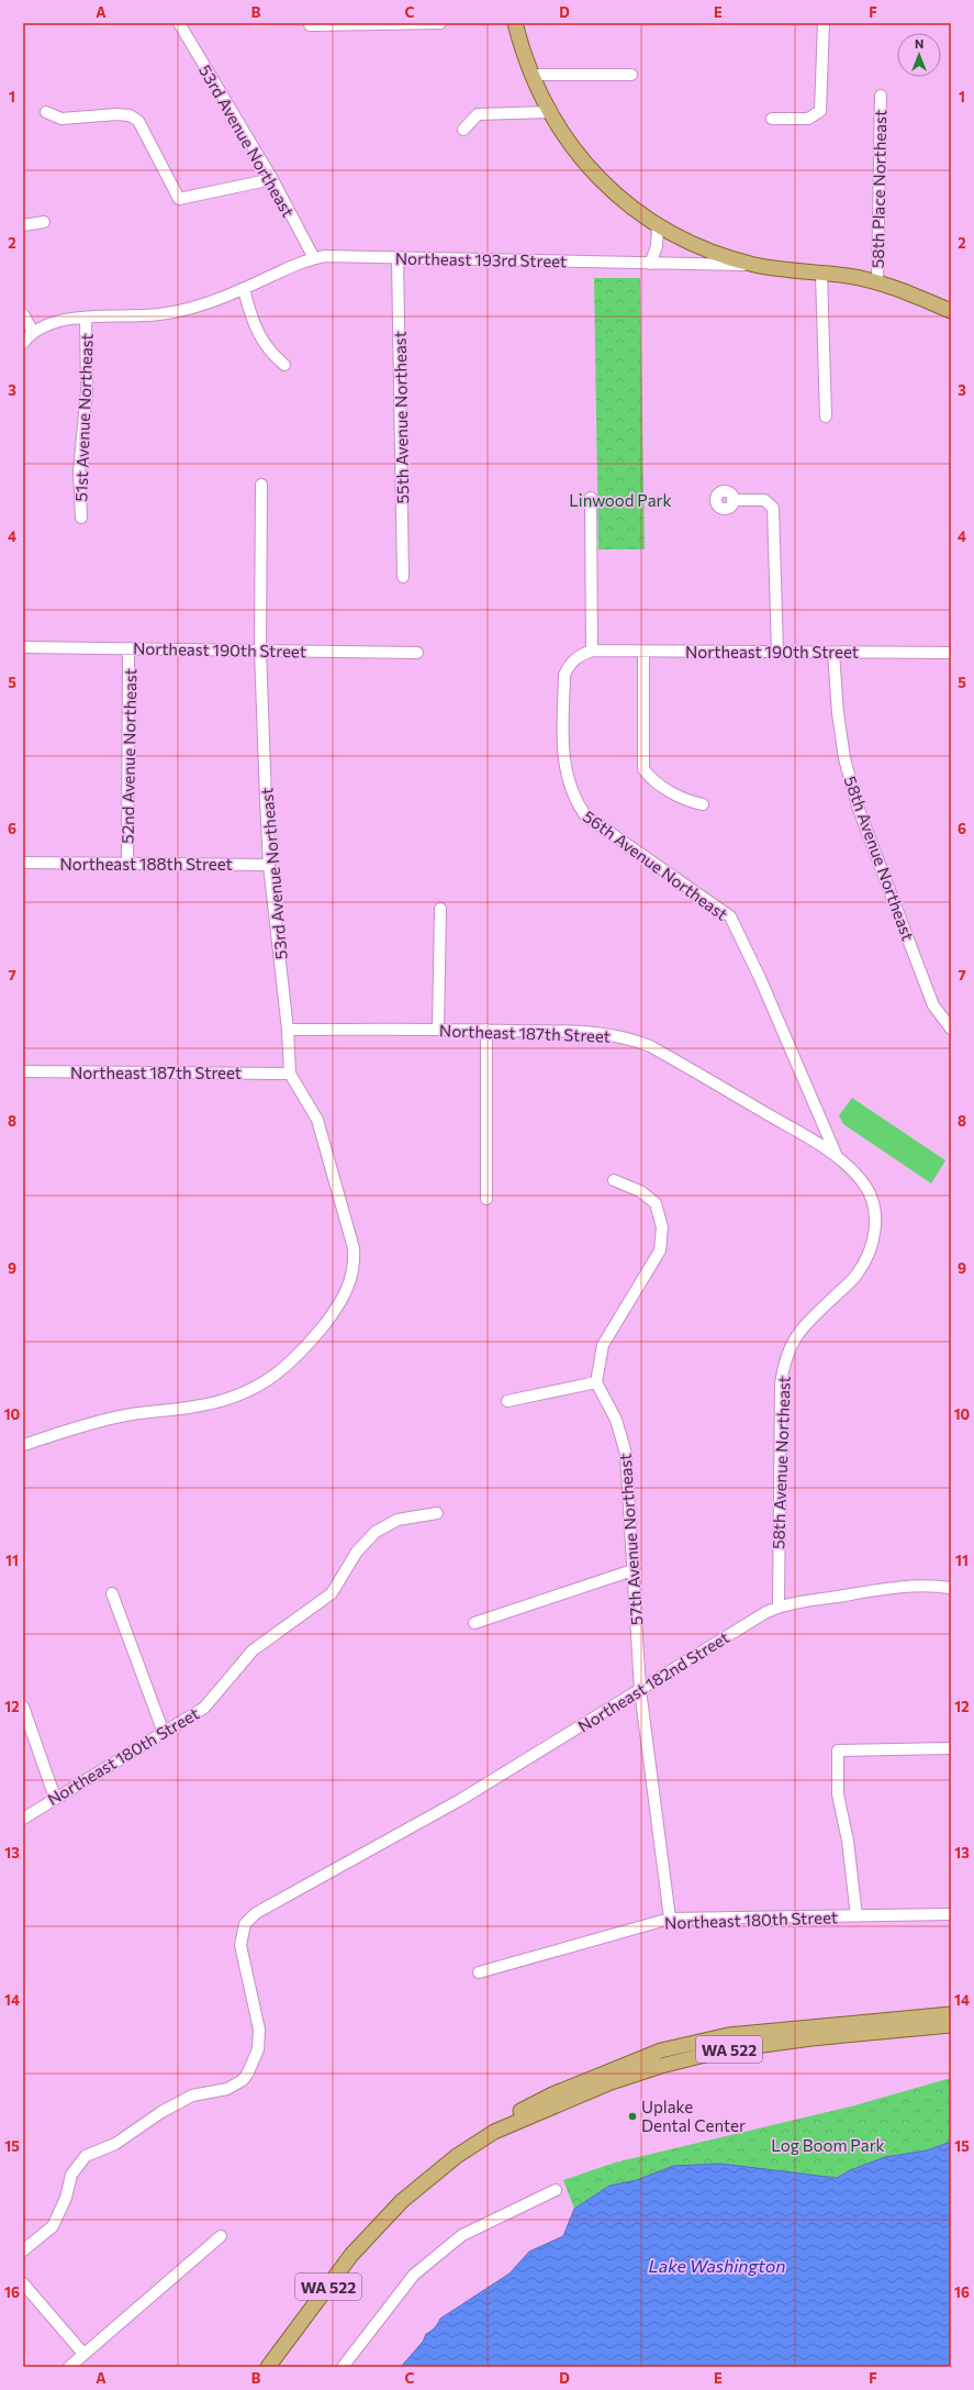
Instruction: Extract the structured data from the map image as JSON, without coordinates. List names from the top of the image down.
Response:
{
  "streets": {
    "main road": ["Northeast 193rd Street", "WA 522"],
    "street": [
      "53rd Avenue Northeast",
      "58th Place Northeast",
      "51st Avenue Northeast",
      "55th Avenue Northeast",
      "Northeast 190th Street",
      "52nd Avenue Northeast",
      "58th Avenue Northeast",
      "Northeast 188th Street",
      "56th Avenue Northeast",
      "Northeast 187th Street",
      "57th Avenue Northeast",
      "Northeast 182nd Street",
      "Northeast 180th Street"
    ]
  },
  "crossings": [
    ["53rd Avenue Northeast", "Northeast 193rd Street"],
    ["53rd Avenue Northeast", "Northeast 190th Street"],
    ["53rd Avenue Northeast", "Northeast 188th Street"],
    ["53rd Avenue Northeast", "Northeast 187th Street"],
    ["58th Place Northeast", "Northeast 193rd Street"],
    ["Northeast 193rd Street", "51st Avenue Northeast"],
    ["Northeast 193rd Street", "55th Avenue Northeast"],
    ["Northeast 190th Street", "52nd Avenue Northeast"],
    ["Northeast 190th Street", "58th Avenue Northeast"],
    ["Northeast 190th Street", "56th Avenue Northeast"],
    ["52nd Avenue Northeast", "Northeast 188th Street"],
    ["58th Avenue Northeast", "56th Avenue Northeast"],
    ["58th Avenue Northeast", "Northeast 187th Street"],
    ["58th Avenue Northeast", "Northeast 182nd Street"],
    ["56th Avenue Northeast", "Northeast 187th Street"],
    ["57th Avenue Northeast", "Northeast 182nd Street"],
    ["57th Avenue Northeast", "Northeast 180th Street"]
  ],
  "water": ["Lake Washington"],
  "parks": ["Linwood Park", "Log Boom Park"],
  "places": ["Uplake Dental Center"],
  "north": "top",
  "grid": {
    "columns": [
      "A",
      "B",
      "C",
      "D",
      "E",
      "F"
    ],
    "rows": [
      "1",
      "2",
      "3",
      "4",
      "5",
      "6",
      "7",
      "8",
      "9",
      "10",
      "11",
      "12",
      "13",
      "14",
      "15",
      "16"
    ]
  }
}
